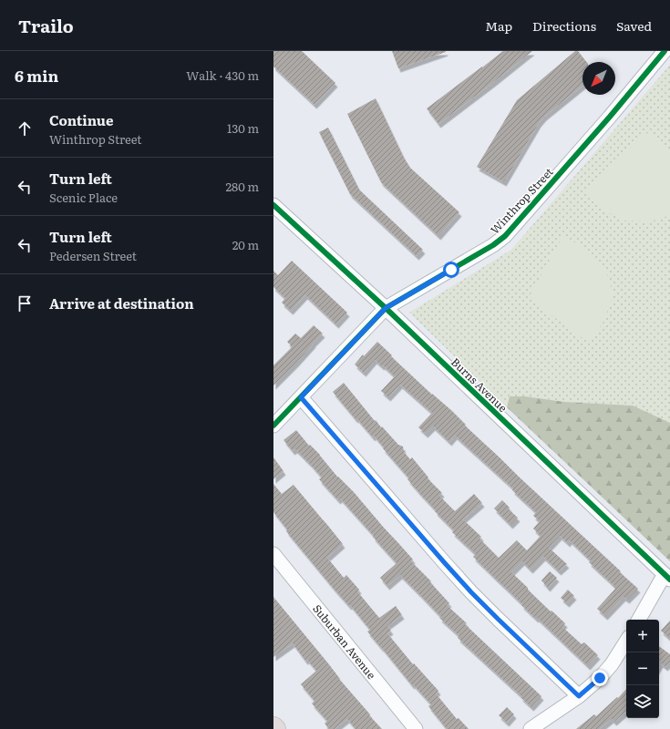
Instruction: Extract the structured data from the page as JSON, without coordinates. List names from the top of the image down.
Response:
{
  "streets": {
    "street": ["Winthrop Street", "Burns Avenue", "Suburban Avenue"]
  },
  "crossings": [
    ["Winthrop Street", "Burns Avenue"]
  ],
  "north": "bottom left",
  "page": {
    "header": "Trailo",
    "nav": ["Map", "Directions", "Saved"],
    "heading": ["6 min", "Walk · 430 m"],
    "list": [
      ["Continue", "Winthrop Street", "130 m"],
      ["Turn left", "Scenic Place", "280 m"],
      ["Turn left", "Pedersen Street", "20 m"],
      "Arrive at destination"
    ],
    "map_buttons": ["+", "−"]
  }
}
